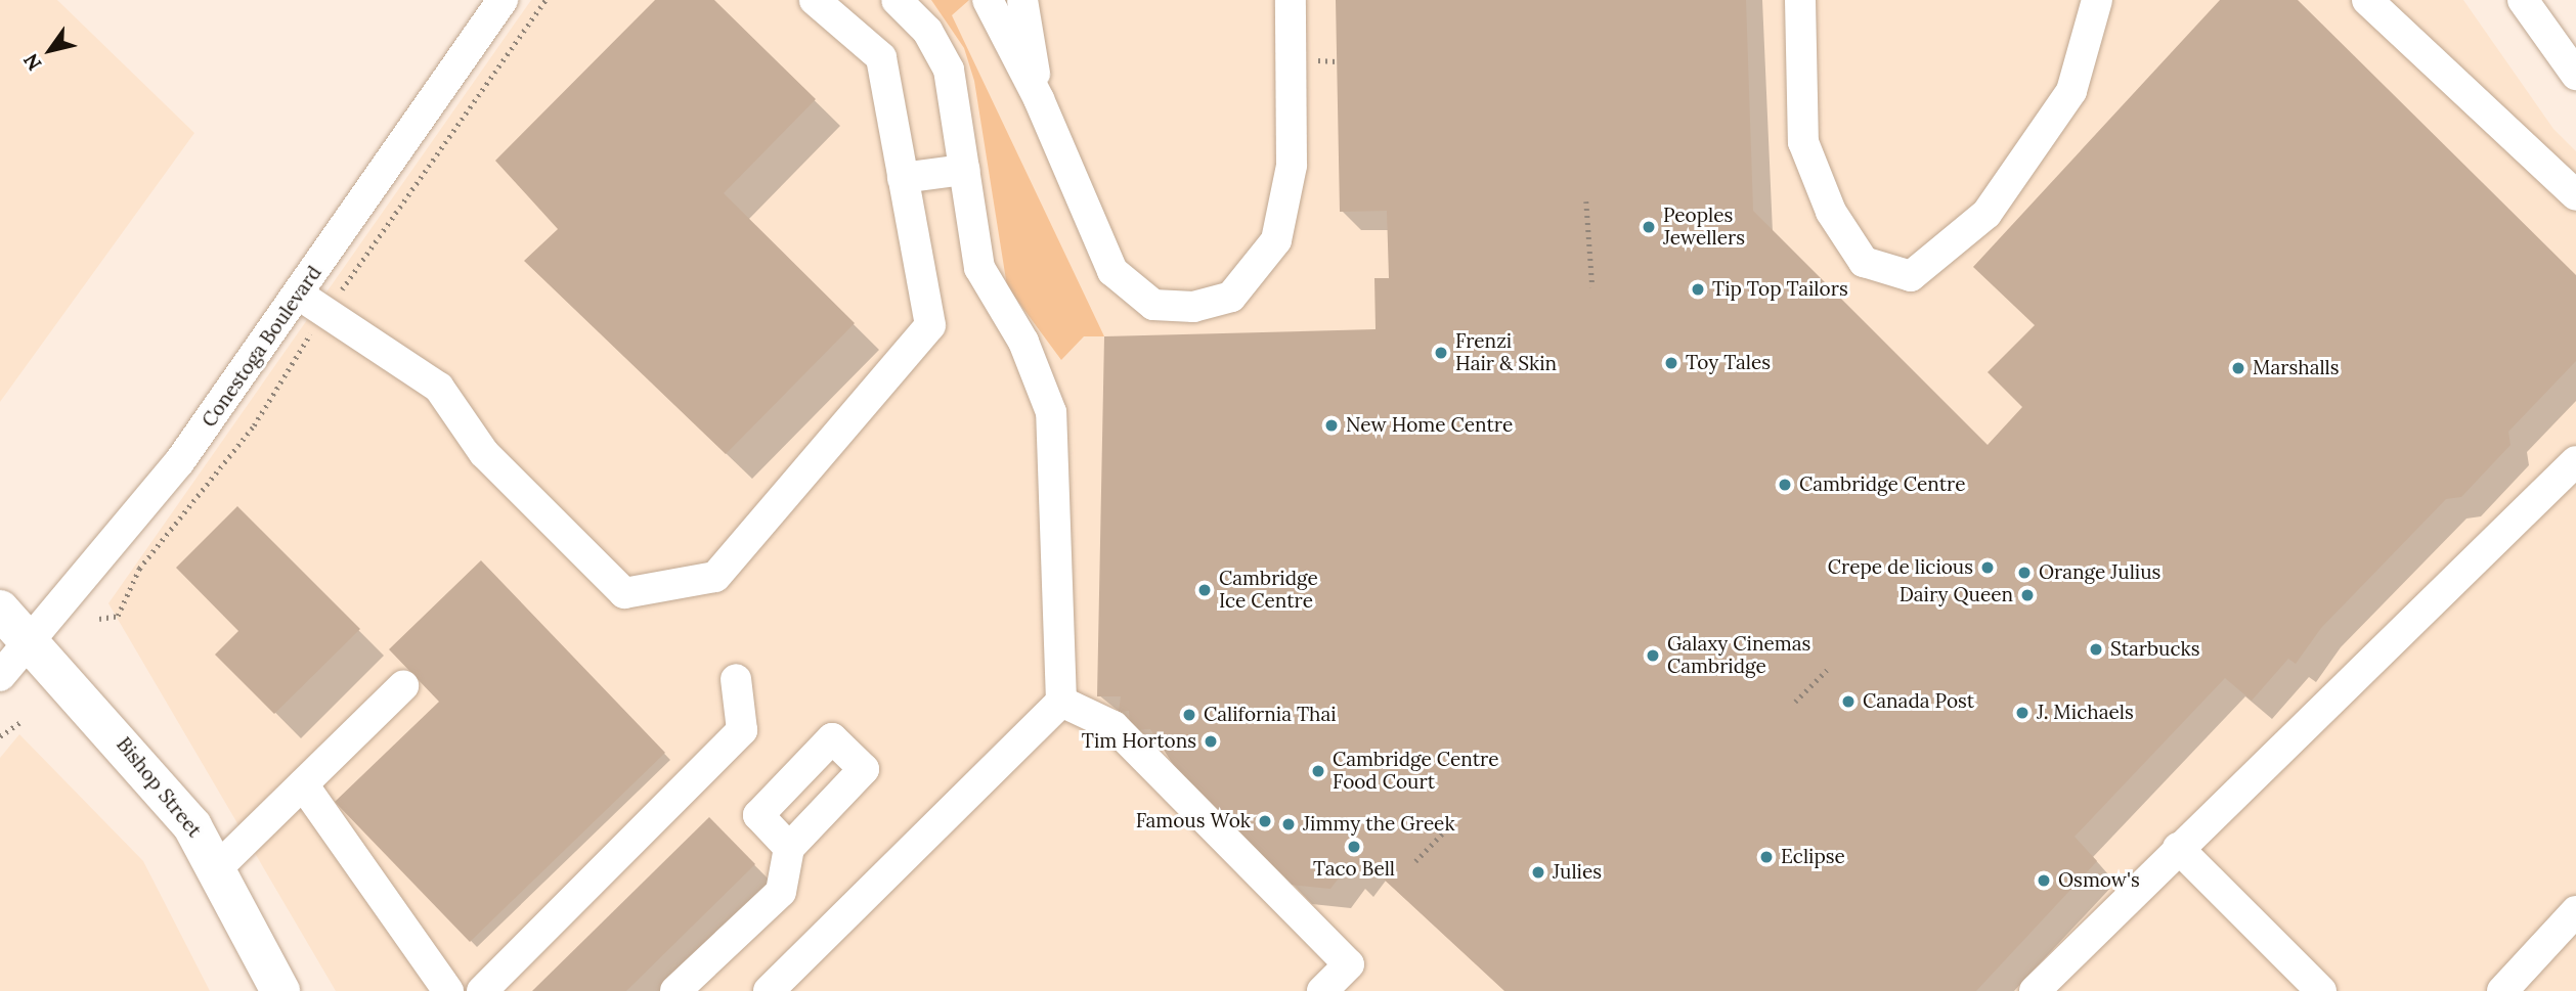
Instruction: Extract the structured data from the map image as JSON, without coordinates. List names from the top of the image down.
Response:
{
  "streets": {
    "main road": ["Bishop Street"],
    "street": ["Conestoga Boulevard"]
  },
  "crossings": [
    ["Conestoga Boulevard", "Bishop Street"]
  ],
  "places": [
    "Peoples Jewellers",
    "Tip Top Tailors",
    "Frenzi Hair & Skin",
    "Toy Tales",
    "Marshalls",
    "New Home Centre",
    "Cambridge Centre",
    "Crepe de licious",
    "Orange Julius",
    "Cambridge Ice Centre",
    "Dairy Queen",
    "Starbucks",
    "Galaxy Cinemas Cambridge",
    "Canada Post",
    "J. Michaels",
    "California Thai",
    "Tim Hortons",
    "Cambridge Centre Food Court",
    "Famous Wok",
    "Jimmy the Greek",
    "Taco Bell",
    "Eclipse",
    "Julies",
    "Osmow's"
  ],
  "north": "bottom left"
}
